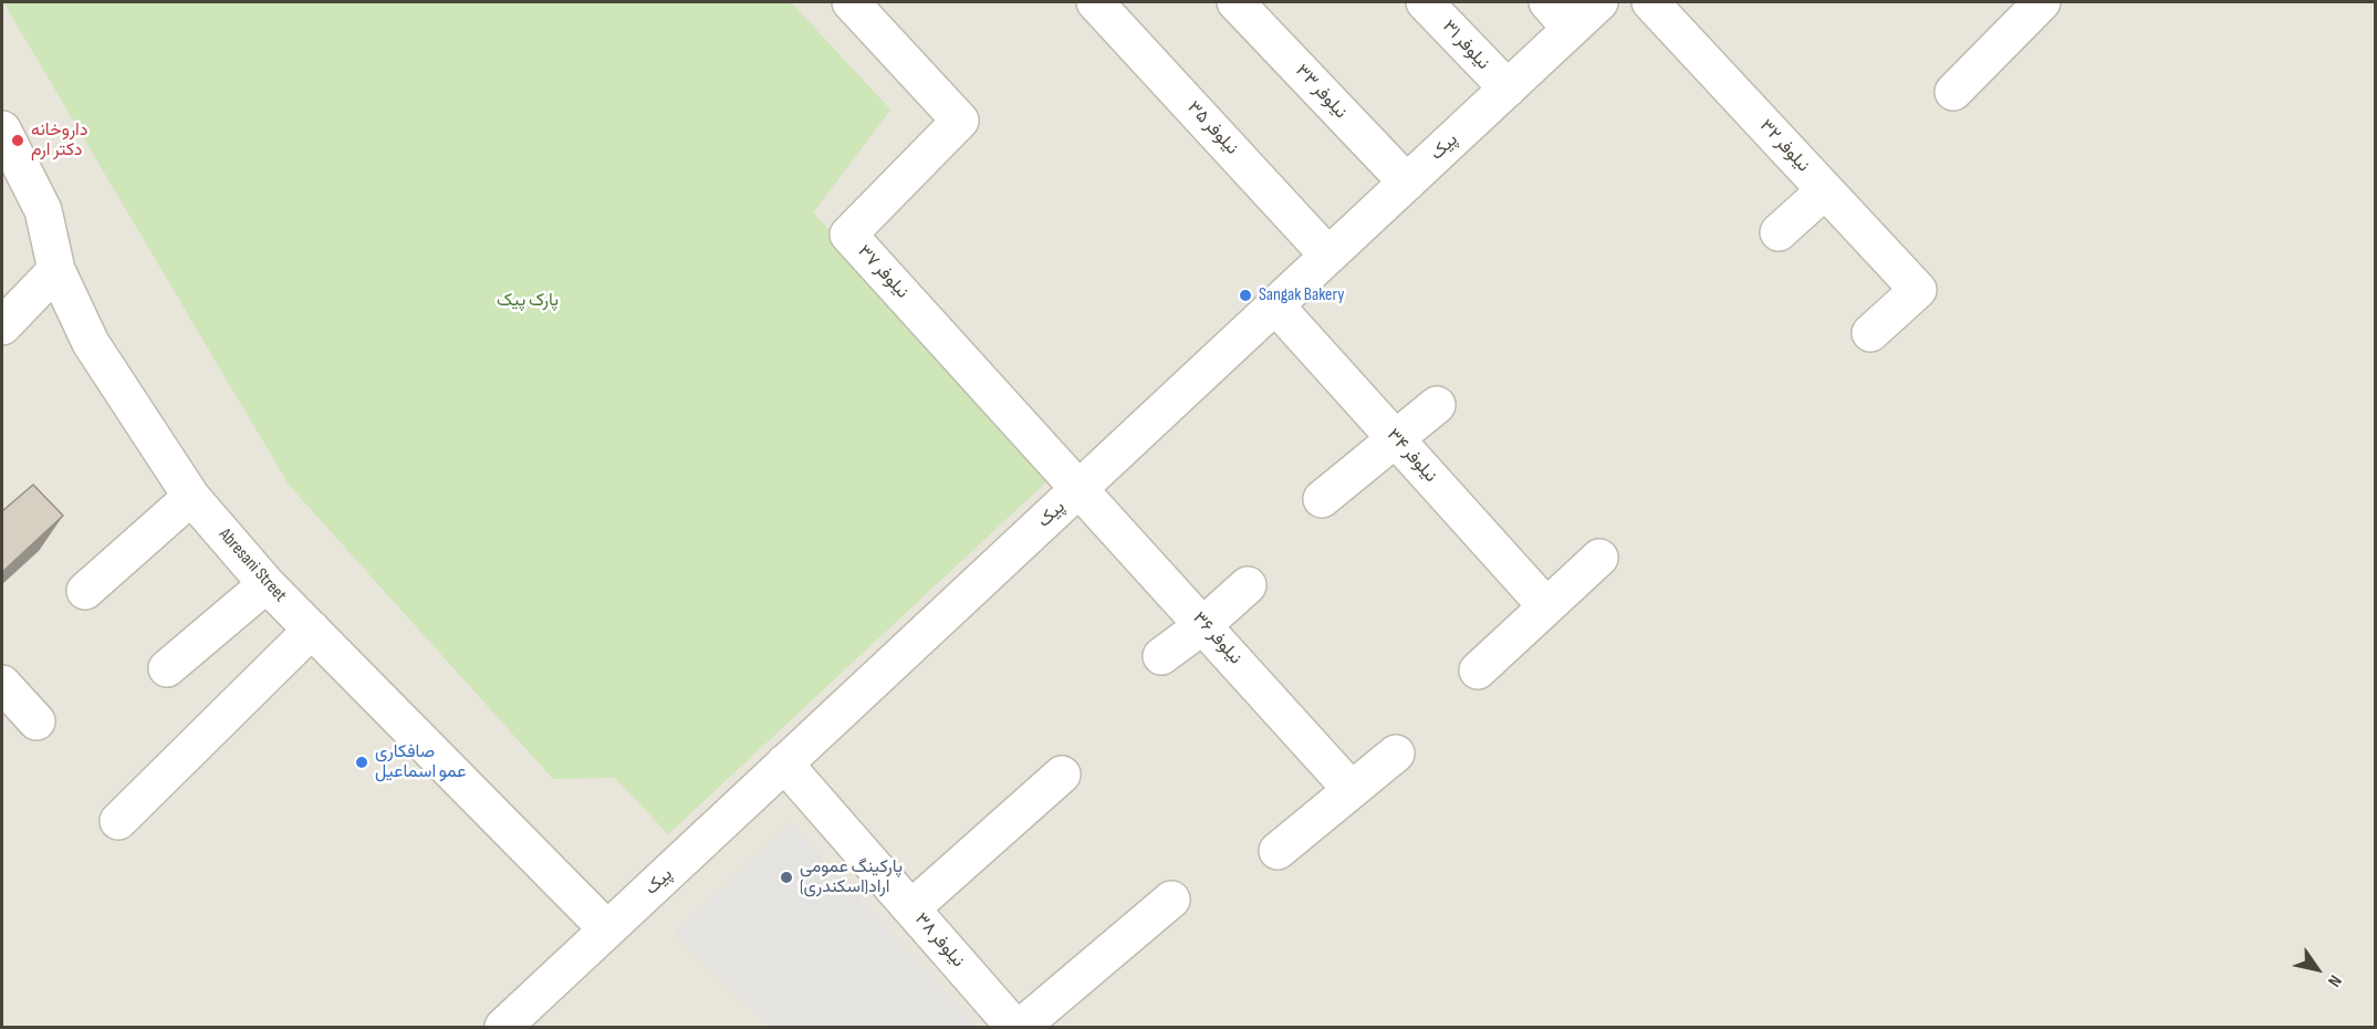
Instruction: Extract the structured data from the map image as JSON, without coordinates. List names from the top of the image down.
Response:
{
  "streets": {
    "street": [
      "نیلوفر ۳۱",
      "نیلوفر ۳۳",
      "نیلوفر ۳۵",
      "نیلوفر ۳۲",
      "پیک",
      "نیلوفر ۳۷",
      "نیلوفر ۳۴",
      "Abresani Street",
      "نیلوفر ۳۶",
      "نیلوفر ۳۸"
    ]
  },
  "crossings": [
    ["نیلوفر ۳۱", "پیک"],
    ["نیلوفر ۳۳", "پیک"],
    ["نیلوفر ۳۵", "پیک"],
    ["پیک", "نیلوفر ۳۷"],
    ["پیک", "نیلوفر ۳۴"],
    ["پیک", "Abresani Street"],
    ["پیک", "نیلوفر ۳۶"],
    ["پیک", "نیلوفر ۳۸"],
    ["نیلوفر ۳۷", "نیلوفر ۳۶"]
  ],
  "parks": ["پارک پیک"],
  "places": [
    "داروخانه دکتر ارم",
    "Sangak Bakery",
    "صافکاری عمو اسماعیل",
    "پارکینگ عمومی اراد(اسکندری)"
  ],
  "north": "bottom right"
}
